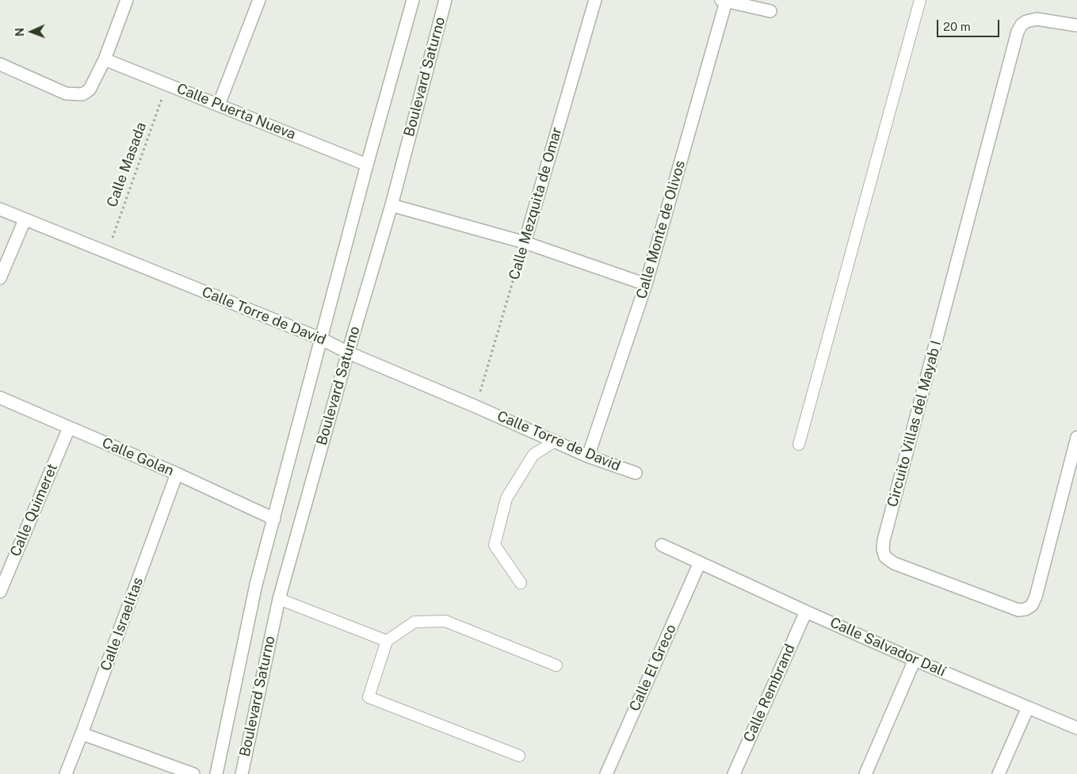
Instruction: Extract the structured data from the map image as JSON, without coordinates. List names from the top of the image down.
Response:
{
  "streets": {
    "street": [
      "Boulevard Saturno",
      "Calle Puerta Nueva",
      "Calle Mezquita de Omar",
      "Calle Monte de Olivos",
      "Calle Torre de David",
      "Circuito Villas del Mayab I",
      "Calle Golan",
      "Calle Quimeret",
      "Calle Israelitas",
      "Calle Salvador Dalí",
      "Calle El Greco",
      "Calle Rembrand"
    ],
    "path": ["Calle Masada"]
  },
  "crossings": [
    ["Boulevard Saturno", "Calle Puerta Nueva"],
    ["Boulevard Saturno", "Calle Torre de David"],
    ["Boulevard Saturno", "Calle Golan"],
    ["Calle Puerta Nueva", "Calle Masada"],
    ["Calle Masada", "Calle Torre de David"],
    ["Calle Mezquita de Omar", "Calle Torre de David"],
    ["Calle Monte de Olivos", "Calle Torre de David"],
    ["Calle Golan", "Calle Quimeret"],
    ["Calle Golan", "Calle Israelitas"],
    ["Calle Salvador Dalí", "Calle El Greco"],
    ["Calle Salvador Dalí", "Calle Rembrand"]
  ],
  "scale_bar": "20 m",
  "north": "left"
}
